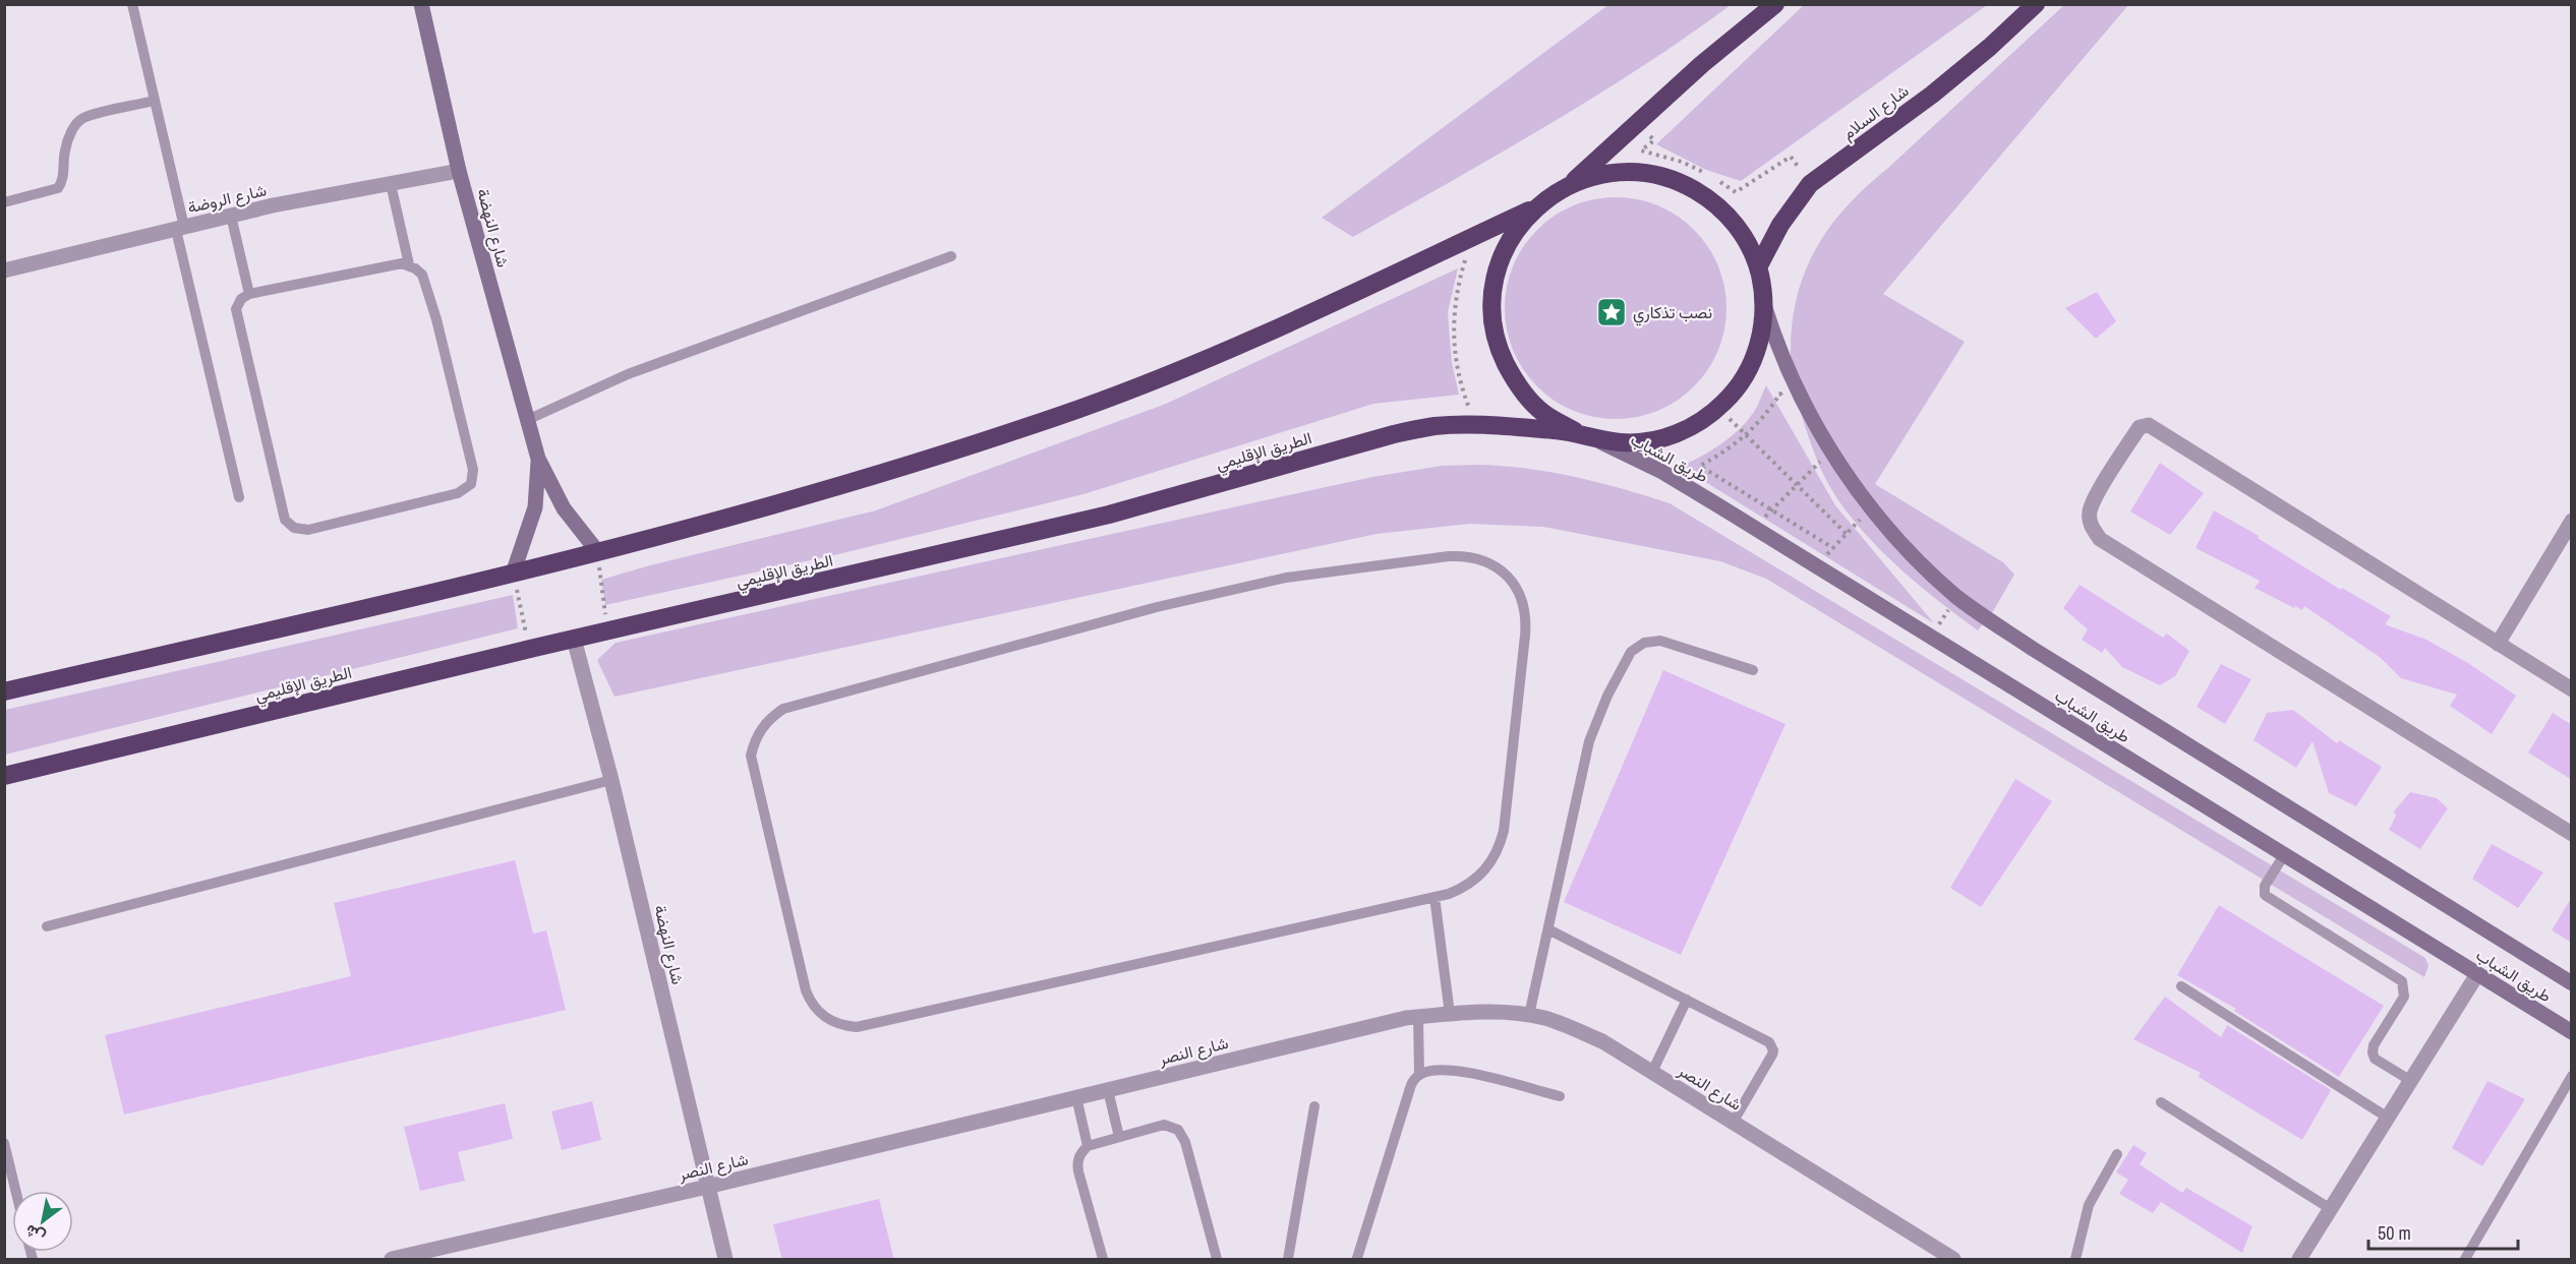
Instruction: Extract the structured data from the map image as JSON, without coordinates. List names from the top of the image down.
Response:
{
  "streets": {
    "highway": ["شارع السلام", "الطريق الإقليمي"],
    "main road": ["شارع النهضة", "طريق الشباب"],
    "street": ["شارع الروضة", "شارع النصر"]
  },
  "crossings": [
    ["شارع السلام", "الطريق الإقليمي"],
    ["شارع الروضة", "شارع النهضة"],
    ["شارع النهضة", "الطريق الإقليمي"],
    ["شارع النهضة", "شارع النصر"],
    ["الطريق الإقليمي", "طريق الشباب"]
  ],
  "places": {
    "place": ["نصب تذكاري"]
  },
  "scale_bar": "50 m",
  "north": "bottom left"
}
